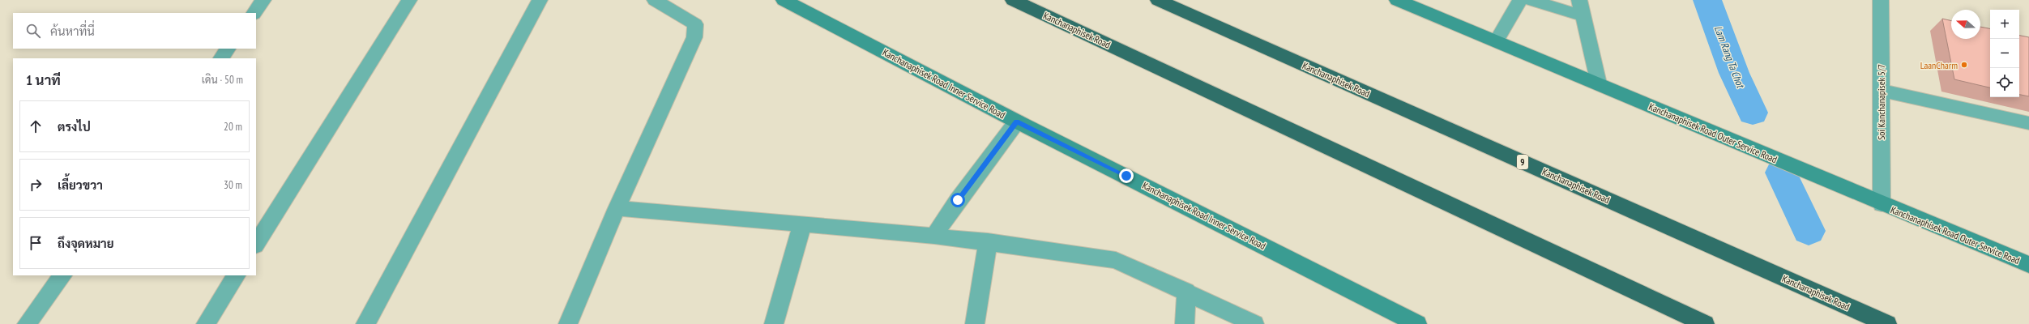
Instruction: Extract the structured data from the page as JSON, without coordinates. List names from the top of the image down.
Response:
{
  "streets": {
    "highway": ["Kanchanaphisek Road", "9"],
    "main road": ["Kanchanaphisek Road Inner Service Road", "Kanchanaphisek Road Outer Service Road"],
    "street": ["Soi Kanchanapisek 5/7"]
  },
  "crossings": [
    ["Soi Kanchanapisek 5/7", "Kanchanaphisek Road Outer Service Road"]
  ],
  "water": ["Lam Rang Ta Chot"],
  "places": ["LaanCharm"],
  "north": "left",
  "page": {
    "map_buttons": ["+", "−"],
    "search": "ค้นหาที่นี่",
    "heading": ["1 นาที", "เดิน · 50 m"],
    "list": [
      ["ตรงไป", "20 m"],
      ["เลี้ยวขวา", "30 m"],
      "ถึงจุดหมาย"
    ]
  }
}
